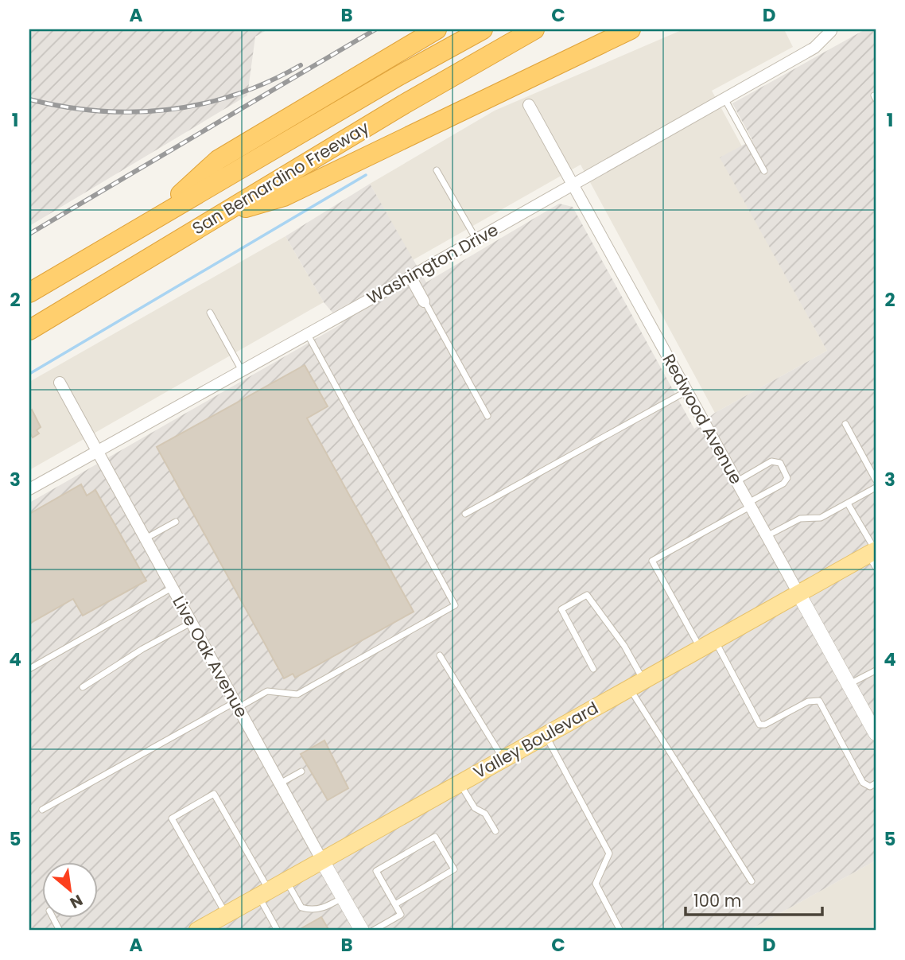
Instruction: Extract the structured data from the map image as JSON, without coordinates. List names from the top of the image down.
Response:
{
  "streets": {
    "highway": ["San Bernardino Freeway"],
    "main road": ["Valley Boulevard"],
    "street": ["Washington Drive", "Redwood Avenue", "Live Oak Avenue"]
  },
  "crossings": [
    ["Washington Drive", "Redwood Avenue"],
    ["Washington Drive", "Live Oak Avenue"],
    ["Redwood Avenue", "Valley Boulevard"],
    ["Live Oak Avenue", "Valley Boulevard"]
  ],
  "scale_bar": "100 m",
  "north": "bottom right",
  "grid": {
    "columns": [
      "A",
      "B",
      "C",
      "D"
    ],
    "rows": [
      "1",
      "2",
      "3",
      "4",
      "5"
    ]
  }
}
